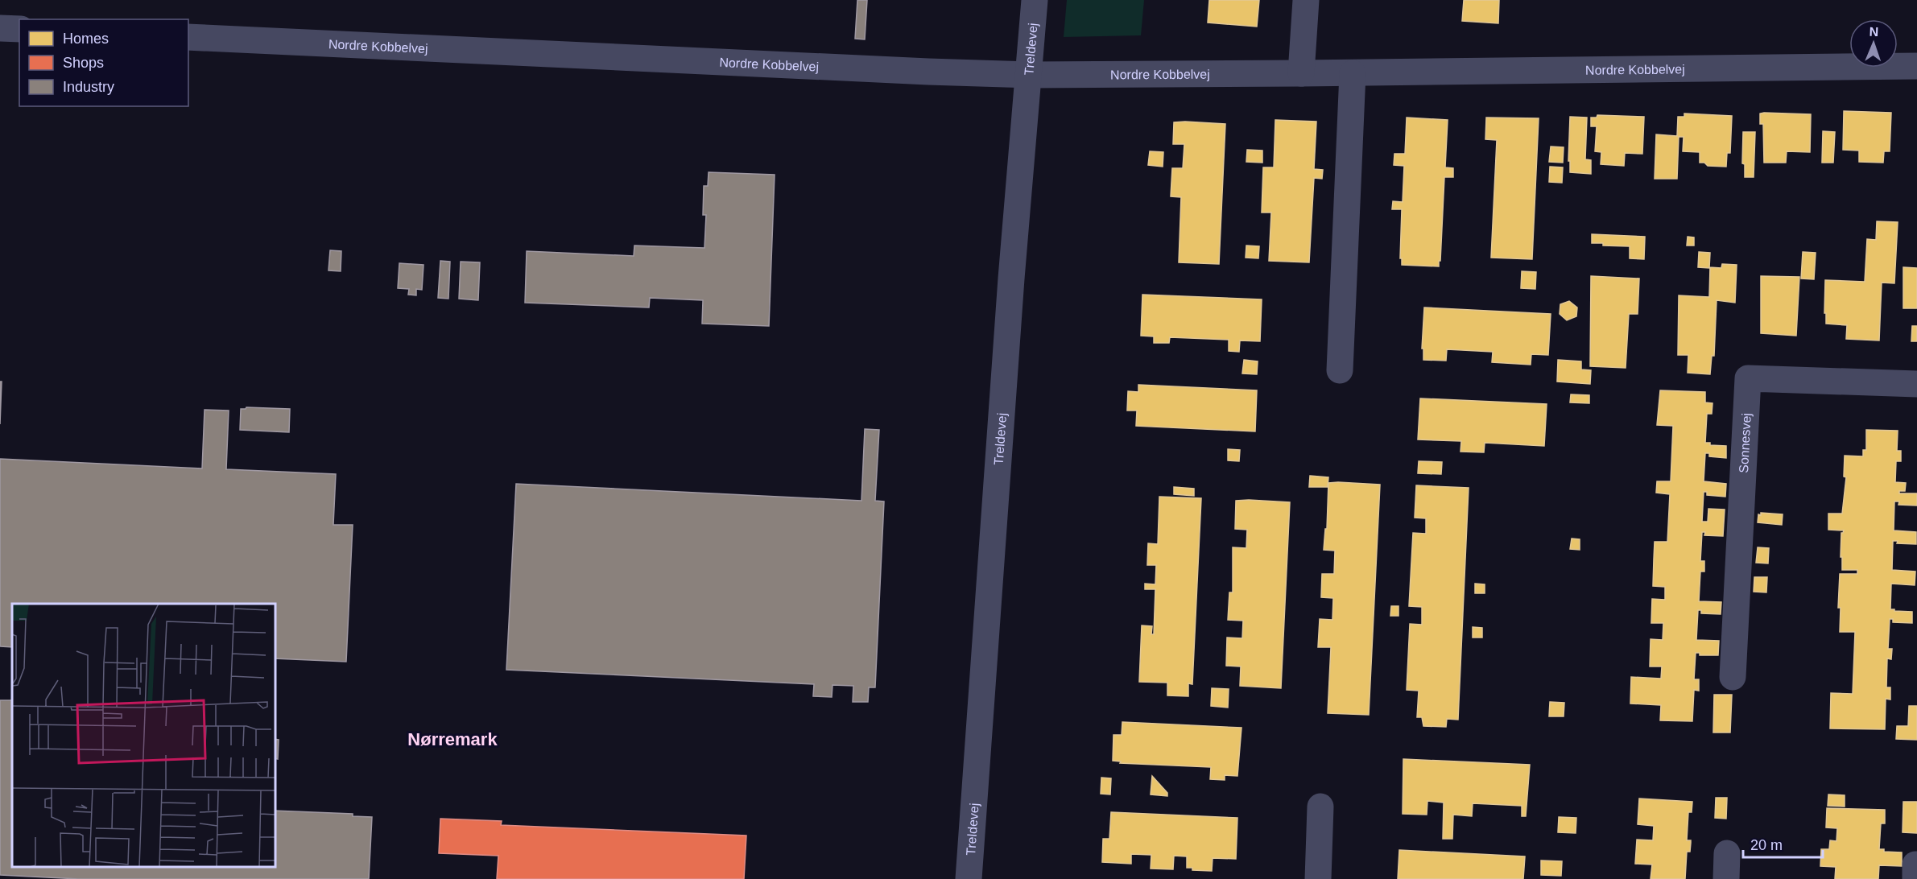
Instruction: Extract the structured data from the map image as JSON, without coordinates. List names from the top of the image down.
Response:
{
  "streets": {
    "street": ["Nordre Kobbelvej", "Treldevej", "Sonnesvej"]
  },
  "crossings": [
    ["Nordre Kobbelvej", "Treldevej"]
  ],
  "districts": ["Nørremark"],
  "legend": ["Homes", "Shops", "Industry"],
  "scale_bar": "20 m",
  "north": "top"
}
